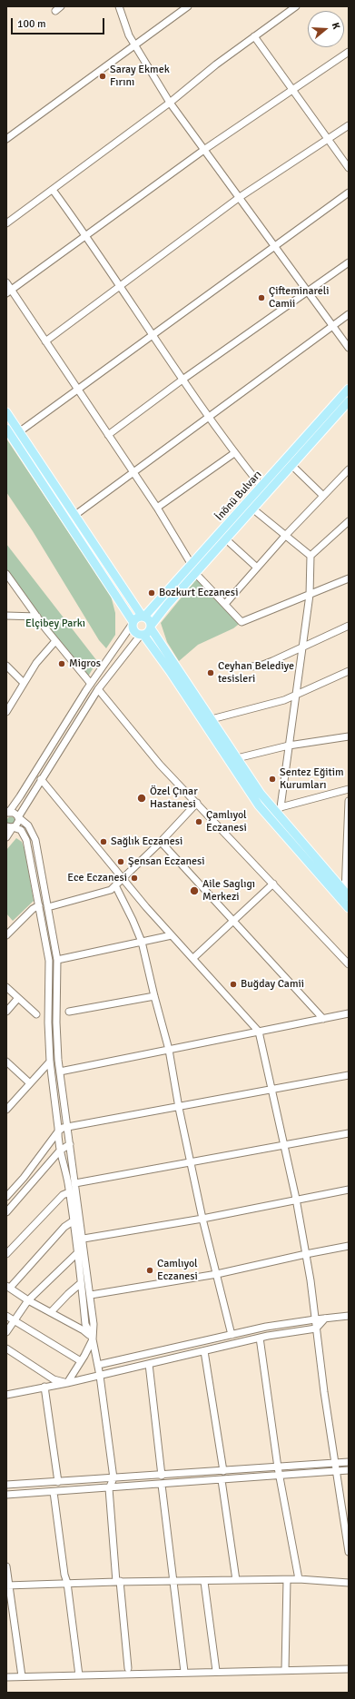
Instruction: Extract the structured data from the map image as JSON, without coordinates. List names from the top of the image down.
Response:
{
  "streets": {
    "main road": ["İnönü Bulvarı"]
  },
  "parks": ["Elçibey Parkı"],
  "places": [
    "Saray Ekmek Fırını",
    "Çifteminareli Camii",
    "Bozkurt Eczanesi",
    "Migros",
    "Ceyhan Belediye tesisleri",
    "Sentez Eğitim Kurumları",
    "Özel Çınar Hastanesi",
    "Çamlıyol Eczanesi",
    "Sağlık Eczanesi",
    "Şensan Eczanesi",
    "Ece Eczanesi",
    "Aile Saglıgı Merkezi",
    "Buğday Camii",
    "Camlıyol Eczanesi"
  ],
  "scale_bar": "100 m",
  "north": "right"
}
